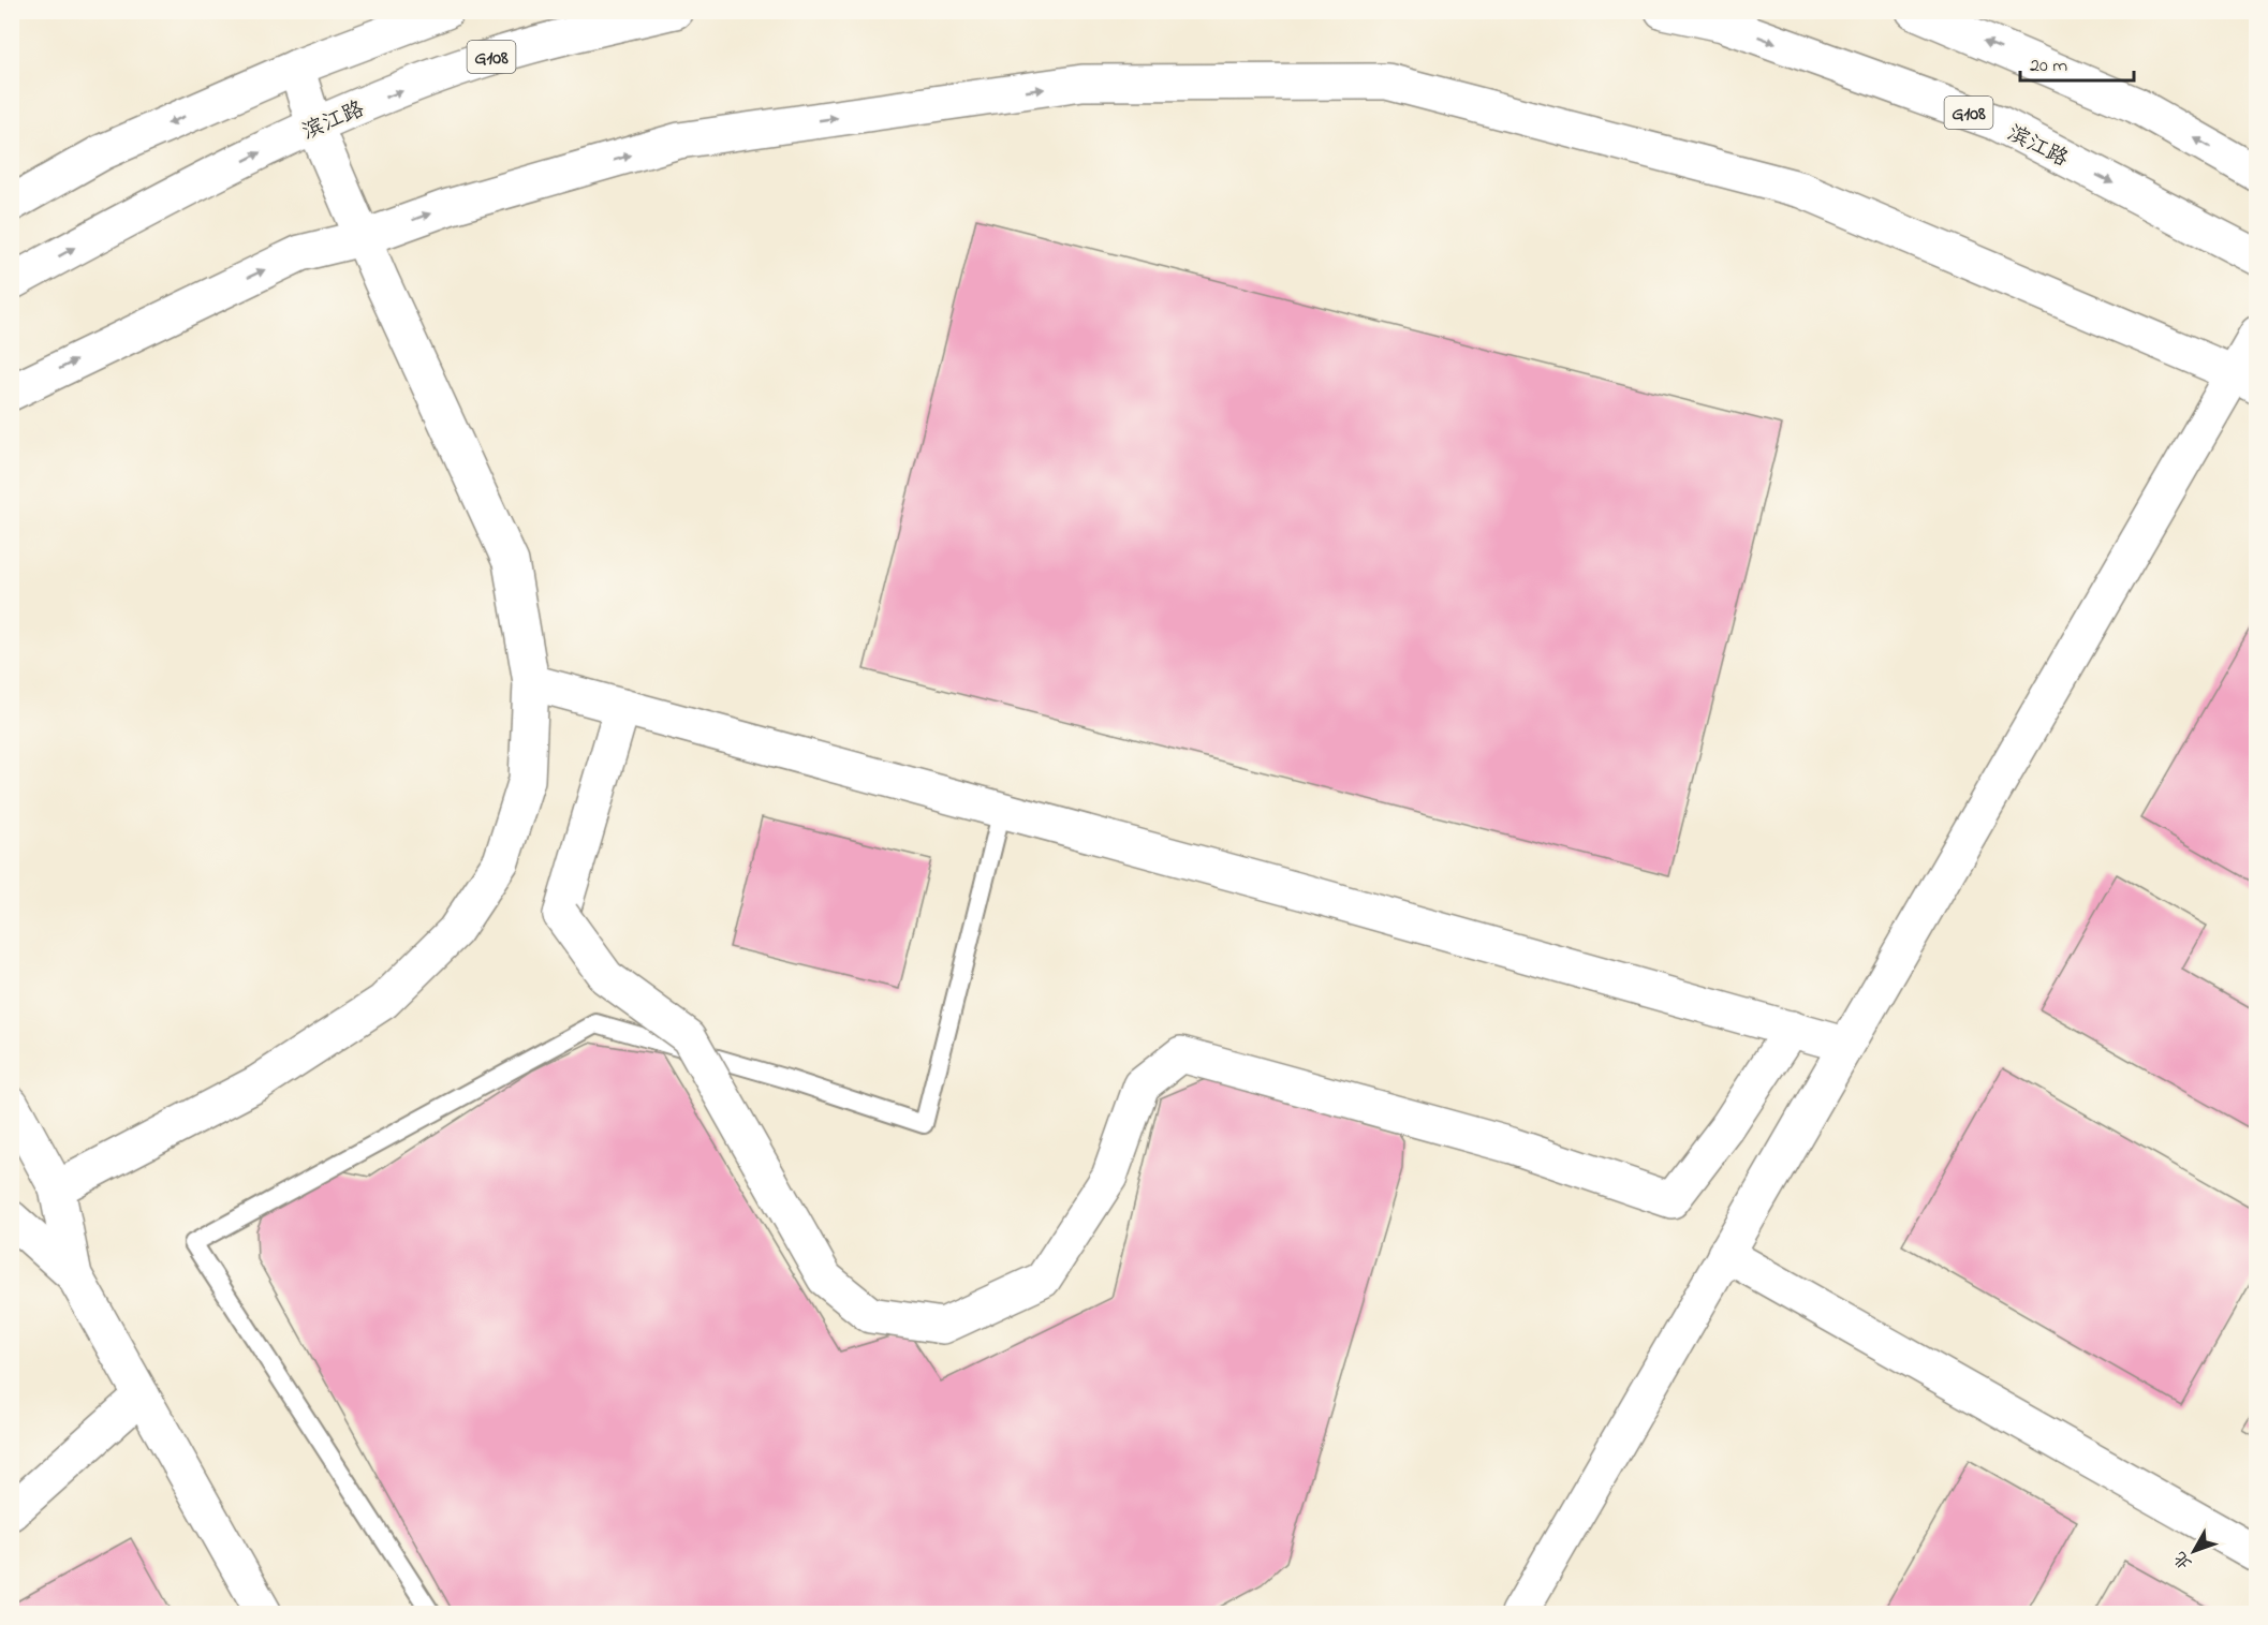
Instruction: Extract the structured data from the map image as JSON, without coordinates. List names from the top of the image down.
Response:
{
  "streets": {
    "main road": ["G108", "滨江路"]
  },
  "scale_bar": "20 m",
  "north": "bottom left"
}
